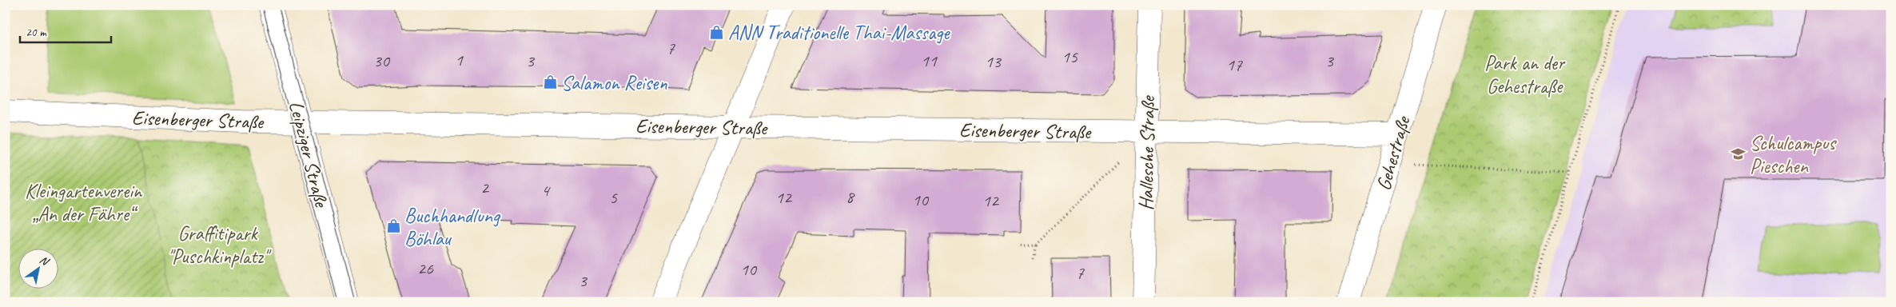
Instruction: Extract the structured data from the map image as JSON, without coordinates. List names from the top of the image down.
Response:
{
  "streets": {
    "street": [
      "Eisenberger Straße",
      "Leipziger Straße",
      "Hallesche Straße",
      "Gehestraße"
    ]
  },
  "crossings": [
    ["Eisenberger Straße", "Leipziger Straße"],
    ["Eisenberger Straße", "Hallesche Straße"],
    ["Eisenberger Straße", "Gehestraße"]
  ],
  "parks": ["Park an der Gehestraße", "Kleingartenverein „An der Fähre“", "Graffitipark \"Puschkinplatz\""],
  "places": {
    "shop": ["ANN Traditionelle Thai-Massage", "Salamon Reisen", "Buchhandlung Böhlau"],
    "school or university": ["Schulcampus Pieschen"]
  },
  "house_numbers": [
    "7",
    "15",
    "1",
    "30",
    "3",
    "11",
    "3",
    "13",
    "17",
    "2",
    "4",
    "8",
    "5",
    "12",
    "10",
    "12",
    "26",
    "10",
    "7",
    "3"
  ],
  "scale_bar": "20 m",
  "north": "top right"
}
